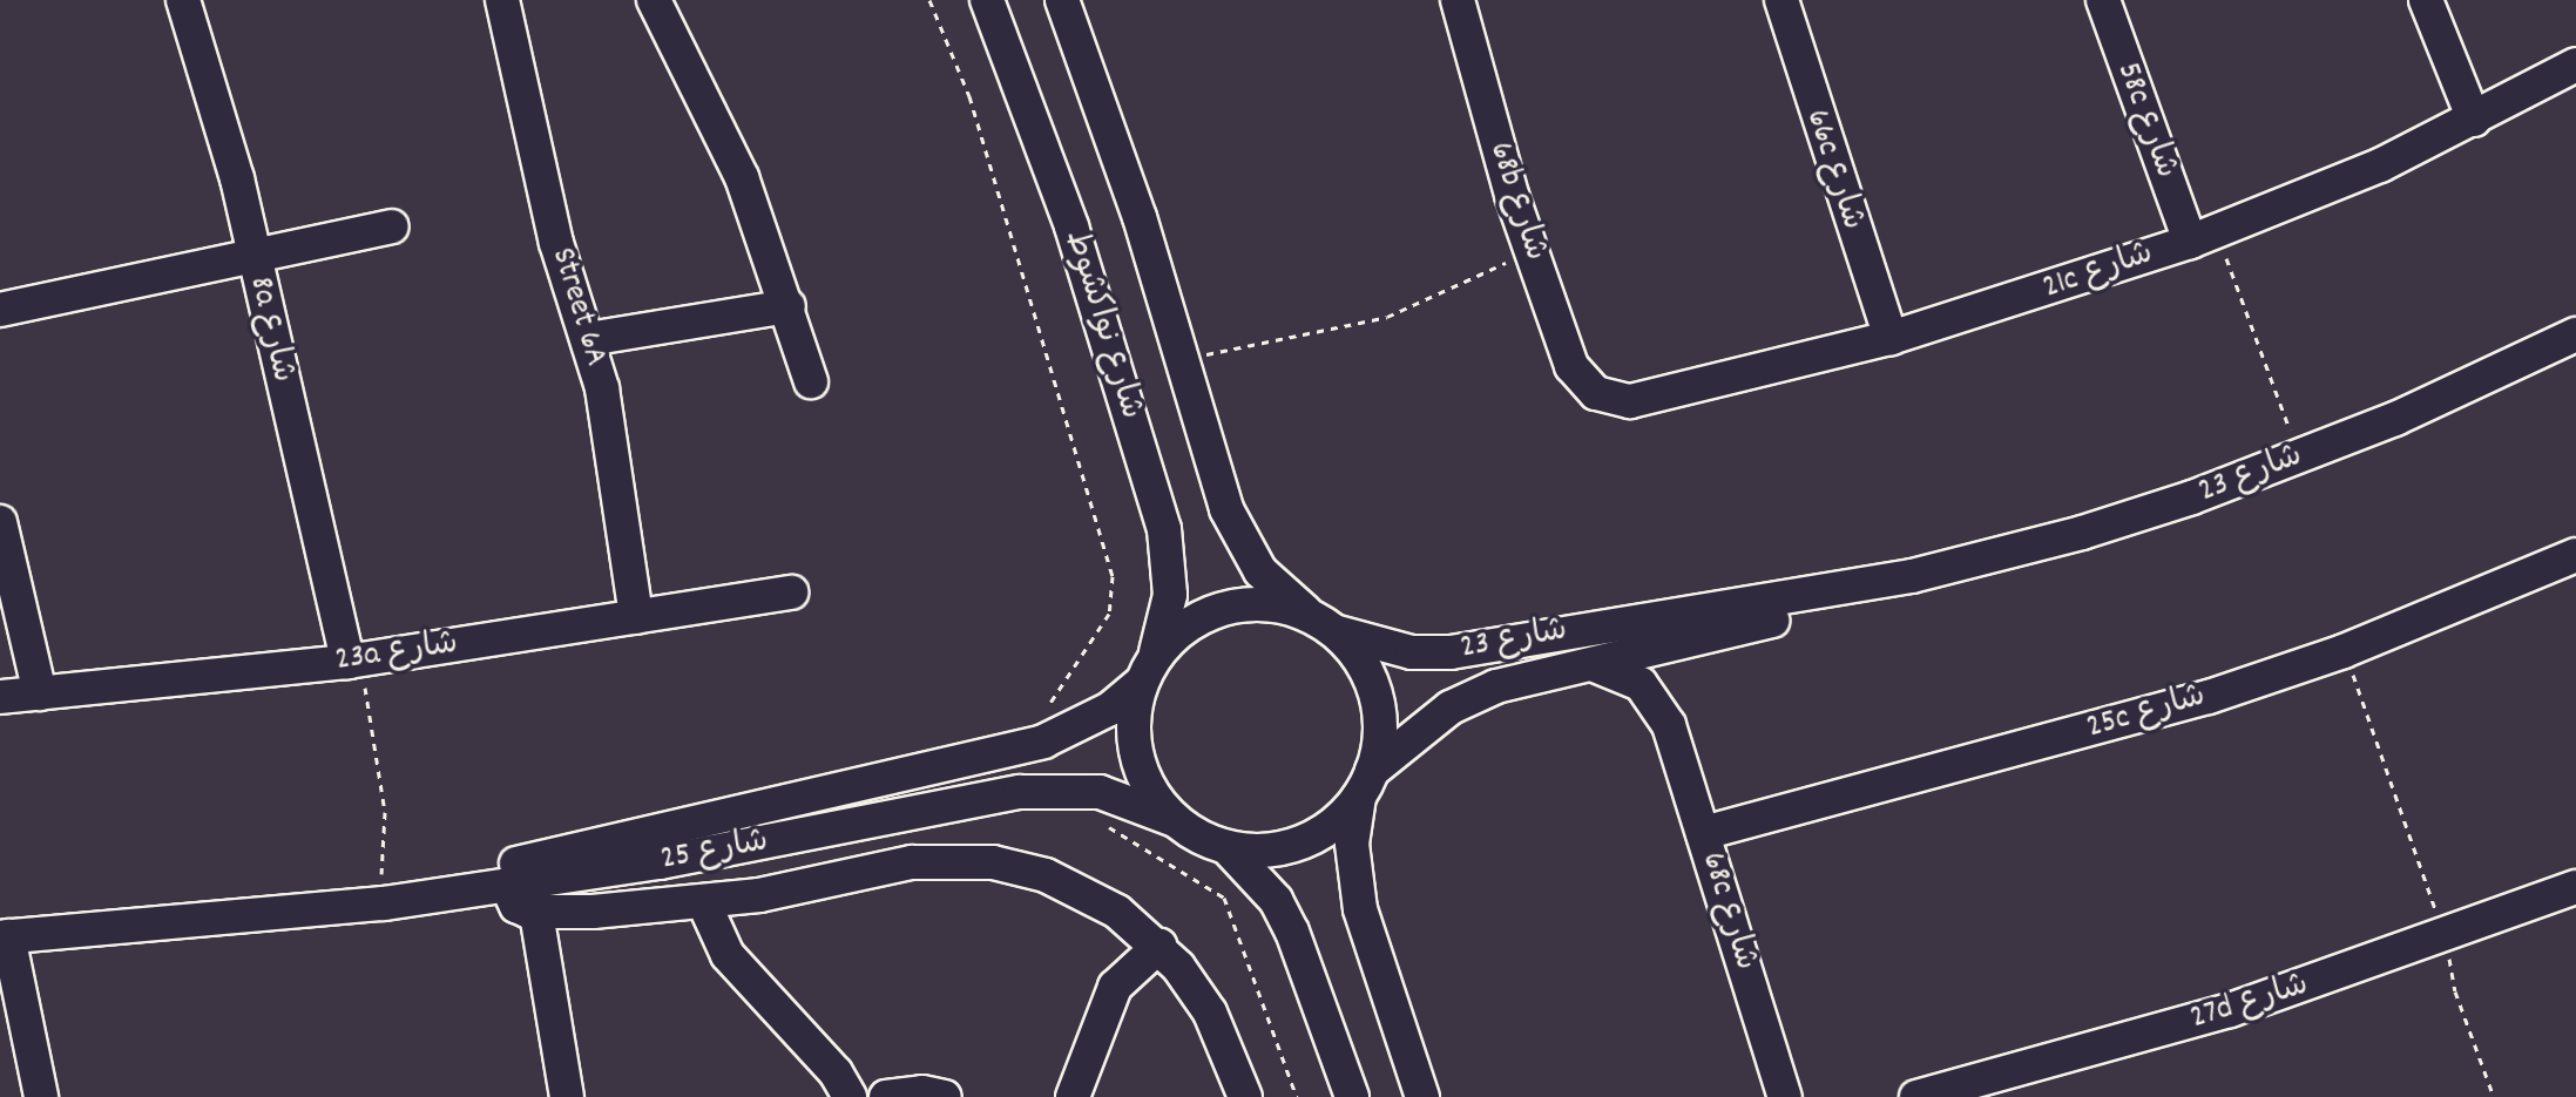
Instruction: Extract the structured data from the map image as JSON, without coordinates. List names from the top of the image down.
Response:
{
  "streets": {
    "street": [
      "58c شارع",
      "66c شارع",
      "68b شارع",
      "21c شارع",
      "Street 6A",
      "شارع نواكشوط",
      "8a شارع",
      "شارع 23",
      "23a شارع",
      "25c شارع",
      "شارع 25",
      "68c شارع",
      "27d شارع"
    ]
  },
  "crossings": [
    ["58c شارع", "21c شارع"],
    ["66c شارع", "21c شارع"],
    ["68b شارع", "21c شارع"],
    ["Street 6A", "23a شارع"],
    ["شارع نواكشوط", "شارع 23"],
    ["شارع نواكشوط", "شارع 25"],
    ["8a شارع", "23a شارع"],
    ["شارع 23", "شارع 25"],
    ["شارع 23", "68c شارع"],
    ["25c شارع", "68c شارع"]
  ]
}
